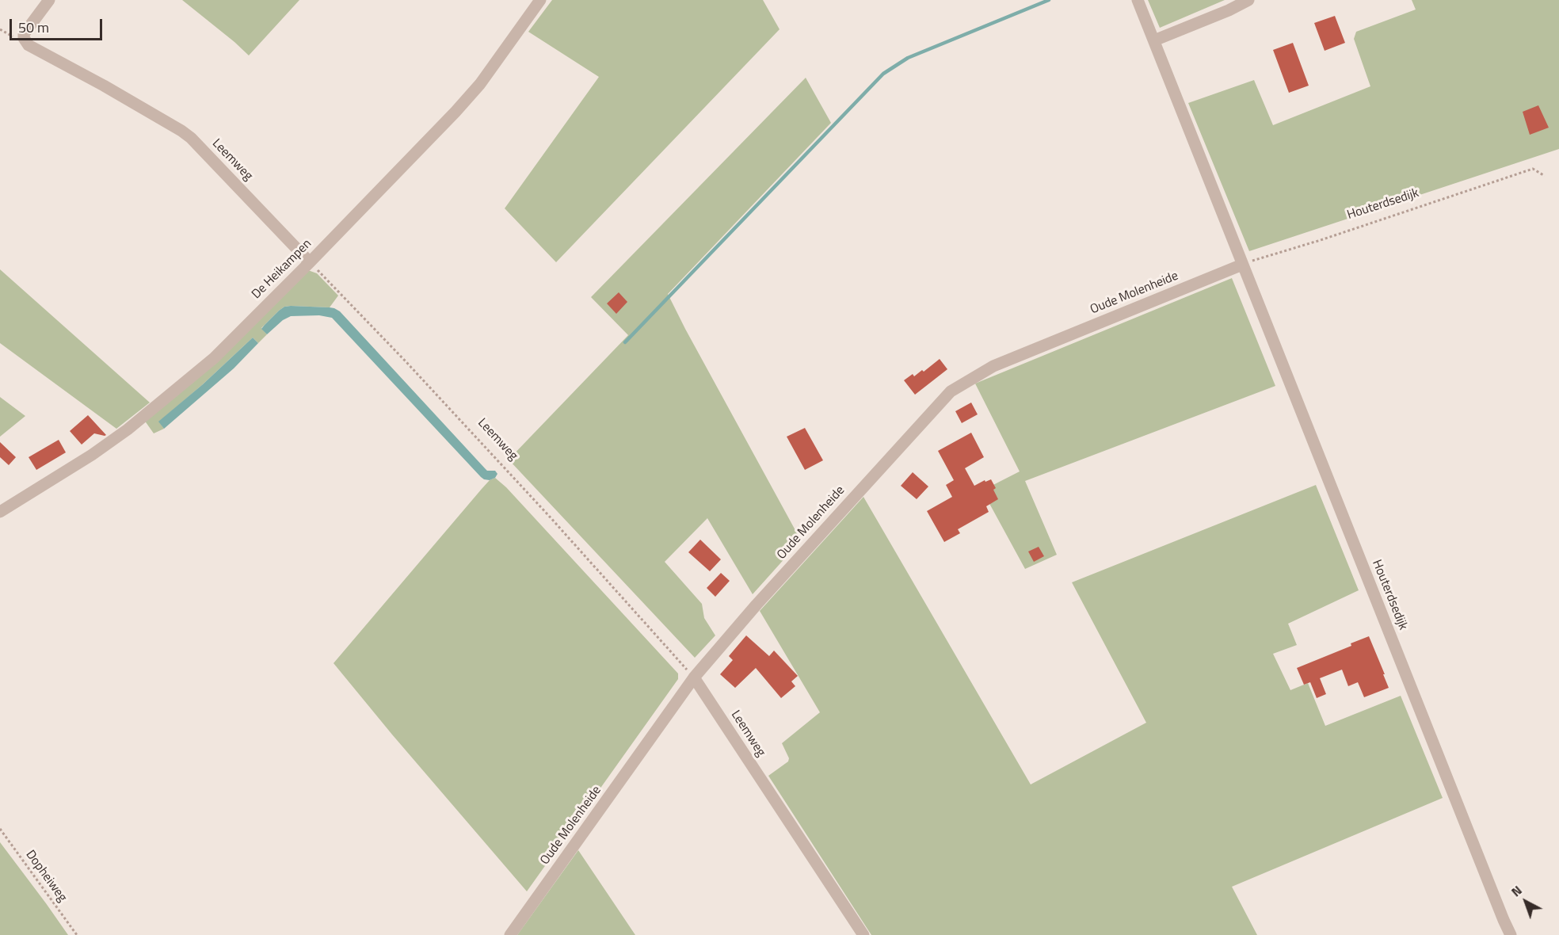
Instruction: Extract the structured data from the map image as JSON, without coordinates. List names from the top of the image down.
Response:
{
  "streets": {
    "street": [
      "Leemweg",
      "Houterdsedijk",
      "De Heikampen",
      "Oude Molenheide"
    ],
    "path": ["Dopheiweg"]
  },
  "crossings": [
    ["Leemweg", "De Heikampen"],
    ["Leemweg", "Oude Molenheide"],
    ["Houterdsedijk", "Oude Molenheide"]
  ],
  "scale_bar": "50 m",
  "north": "top left"
}
